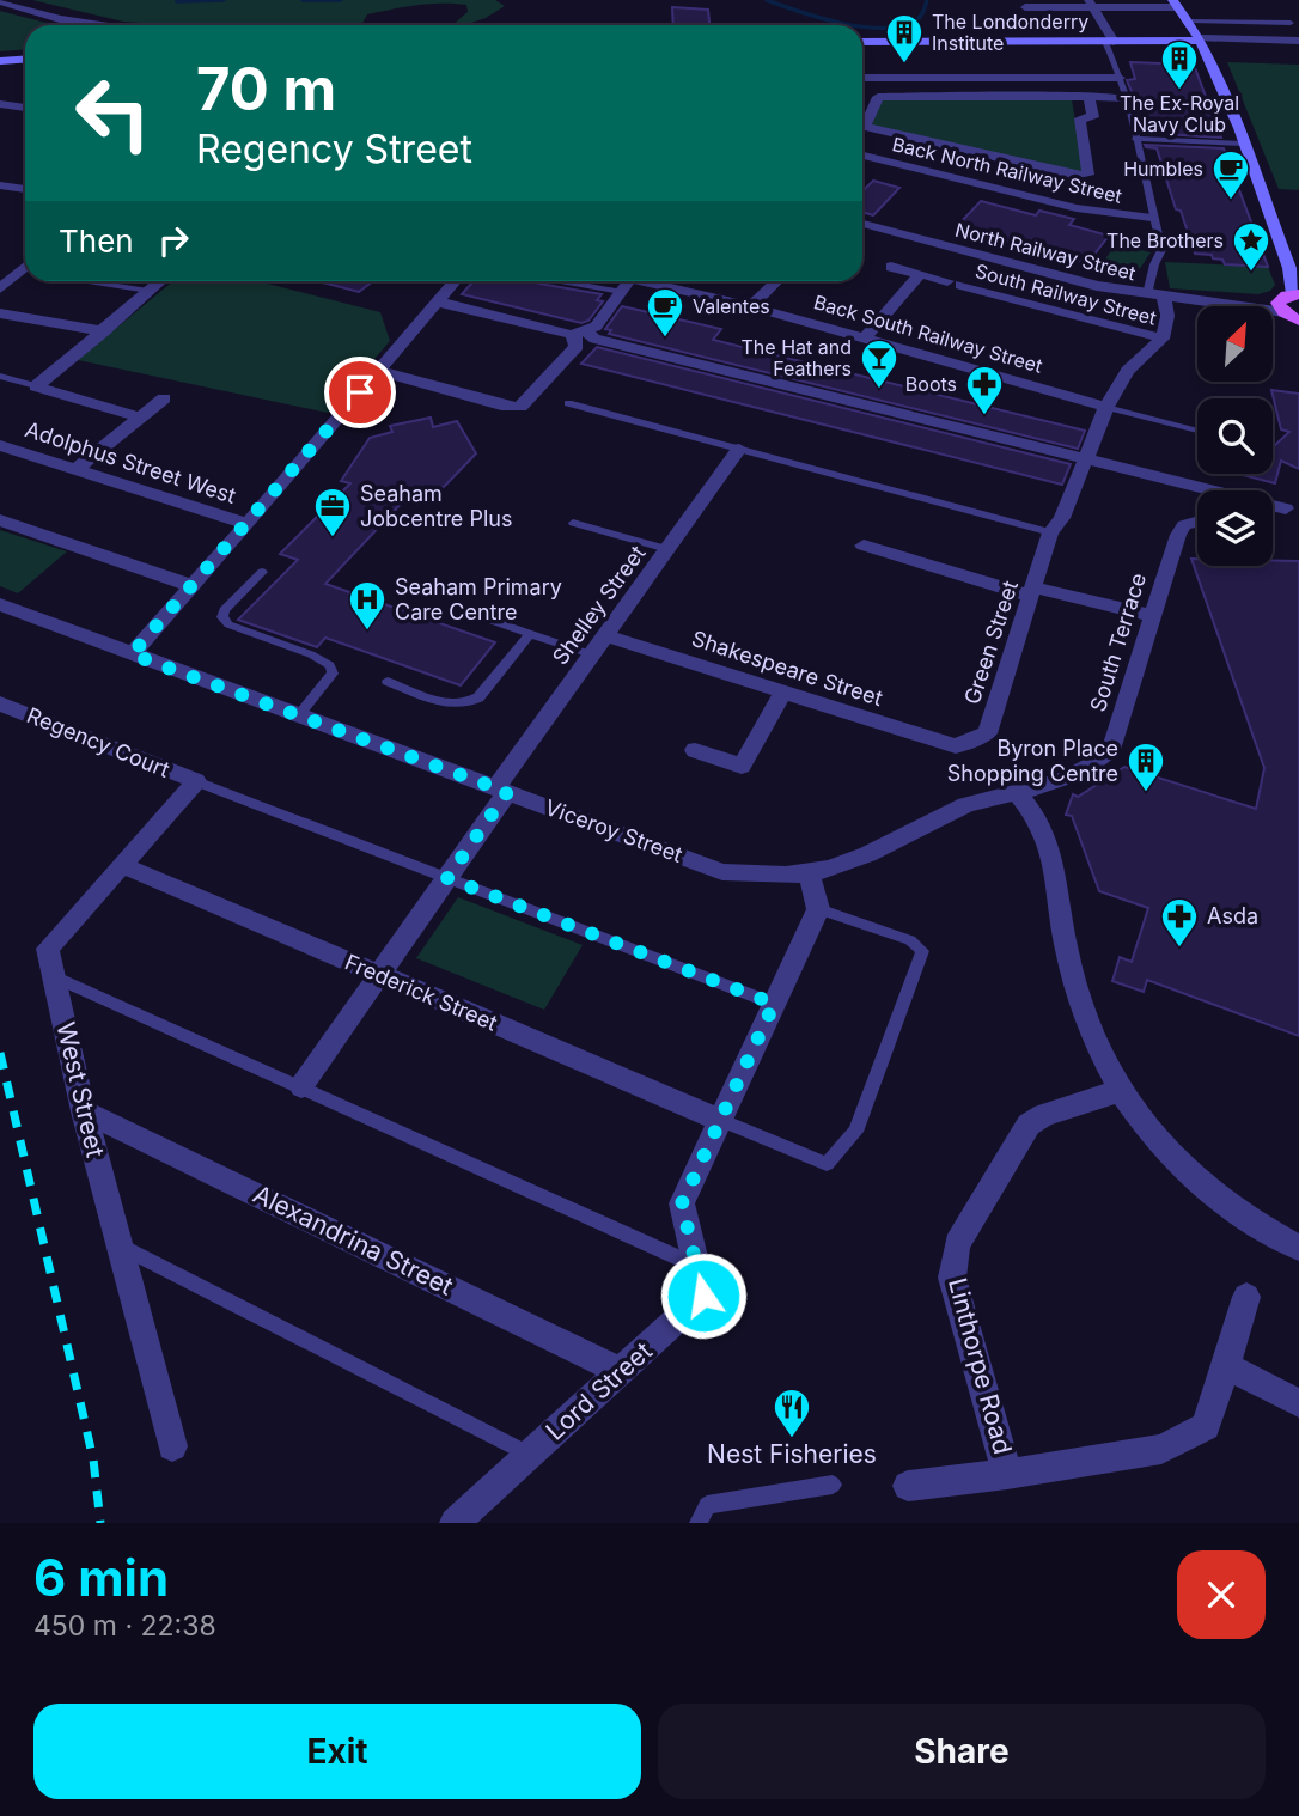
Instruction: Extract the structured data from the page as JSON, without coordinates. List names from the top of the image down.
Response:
{
  "streets": {
    "street": [
      "Back North Railway Street",
      "North Railway Street",
      "South Railway Street",
      "Back South Railway Street",
      "Adolphus Street West",
      "Shelley Street",
      "Green Street",
      "South Terrace",
      "Shakespeare Street",
      "Regency Court",
      "Viceroy Street",
      "Frederick Street",
      "West Street",
      "Alexandrina Street",
      "Linthorpe Road",
      "Lord Street"
    ]
  },
  "crossings": [
    ["South Railway Street", "Green Street"],
    ["Back South Railway Street", "Green Street"],
    ["Shelley Street", "Shakespeare Street"],
    ["Shelley Street", "Viceroy Street"],
    ["Shelley Street", "Frederick Street"],
    ["Green Street", "Shakespeare Street"],
    ["South Terrace", "Viceroy Street"],
    ["Regency Court", "West Street"],
    ["Frederick Street", "West Street"],
    ["Frederick Street", "Lord Street"],
    ["West Street", "Alexandrina Street"],
    ["Alexandrina Street", "Lord Street"]
  ],
  "places": {
    "building": ["The Londonderry Institute", "The Ex-Royal Navy Club", "Byron Place Shopping Centre"],
    "cafe": ["Humbles", "Valentes"],
    "place": ["The Brothers"],
    "bar": ["The Hat and Feathers"],
    "pharmacy": ["Boots", "Asda"],
    "office": ["Seaham Jobcentre Plus"],
    "hospital": ["Seaham Primary Care Centre"],
    "restaurant": ["Nest Fisheries"]
  },
  "north": "top right",
  "page": {
    "turn": ["70 m", "Regency Street"],
    "then": "Then",
    "heading": ["6 min", "450 m · 22:38"],
    "buttons": ["Exit", "Share"]
  }
}
